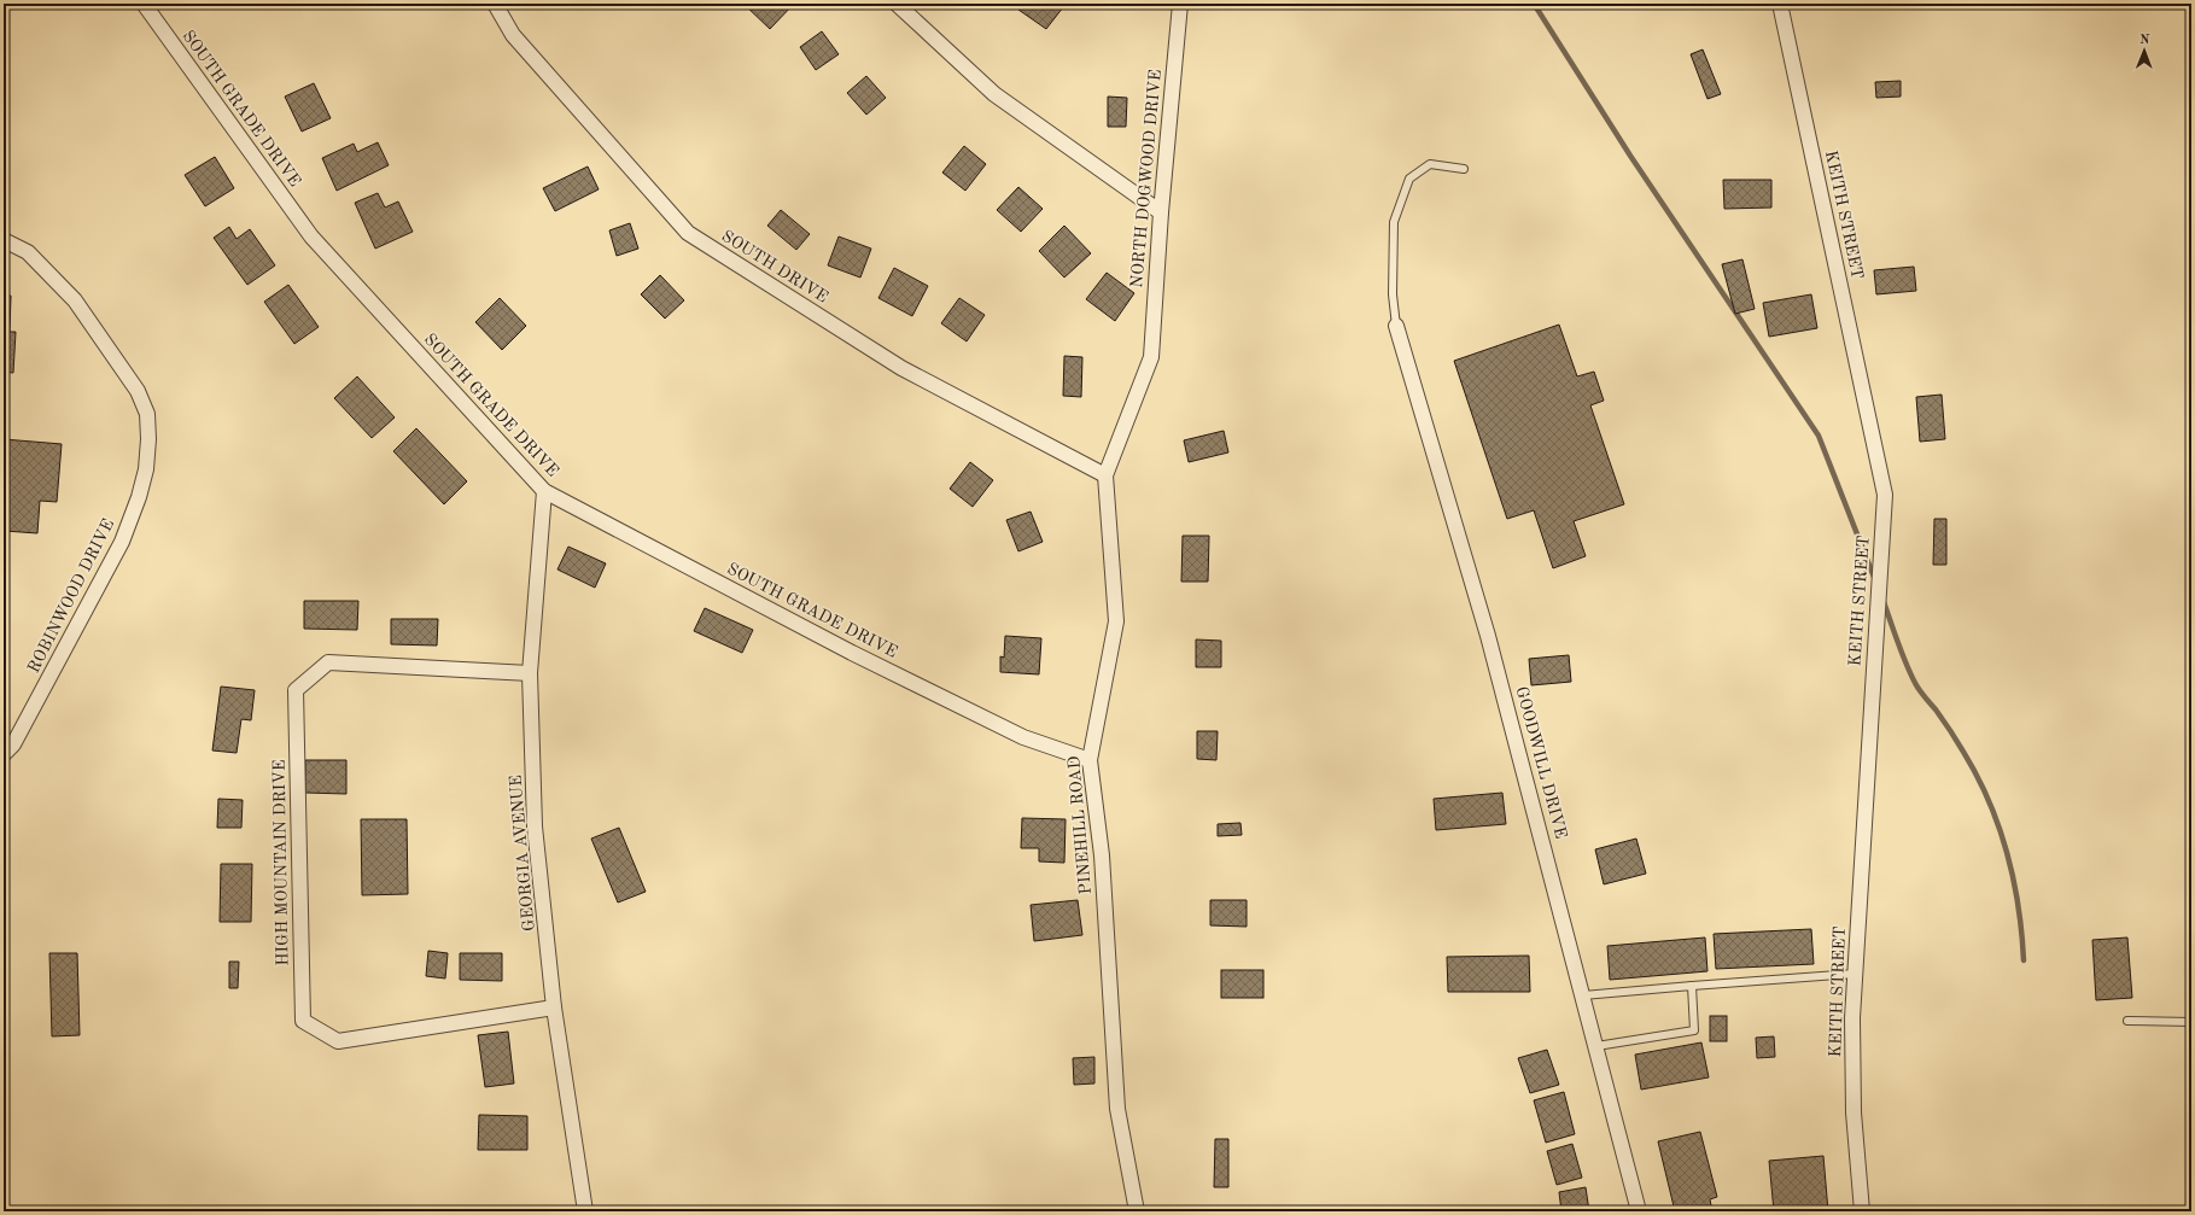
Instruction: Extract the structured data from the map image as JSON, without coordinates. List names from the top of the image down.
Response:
{
  "streets": {
    "street": [
      "SOUTH GRADE DRIVE",
      "NORTH DOGWOOD DRIVE",
      "KEITH STREET",
      "SOUTH DRIVE",
      "ROBINWOOD DRIVE",
      "GOODWILL DRIVE",
      "PINEHILL ROAD",
      "GEORGIA AVENUE",
      "HIGH MOUNTAIN DRIVE"
    ]
  },
  "crossings": [
    ["SOUTH GRADE DRIVE", "PINEHILL ROAD"],
    ["SOUTH GRADE DRIVE", "GEORGIA AVENUE"],
    ["NORTH DOGWOOD DRIVE", "PINEHILL ROAD"],
    ["SOUTH DRIVE", "PINEHILL ROAD"],
    ["GEORGIA AVENUE", "HIGH MOUNTAIN DRIVE"]
  ],
  "north": "top"
}
